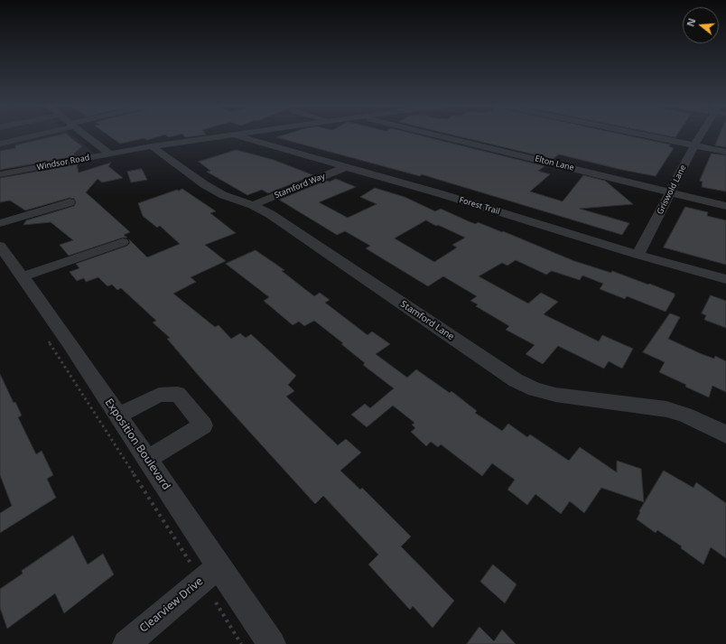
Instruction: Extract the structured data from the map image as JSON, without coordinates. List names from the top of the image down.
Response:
{
  "streets": {
    "street": [
      "Windsor Road",
      "Elton Lane",
      "Stamford Way",
      "Griswold Lane",
      "Forest Trail",
      "Stamford Lane",
      "Exposition Boulevard",
      "Clearview Drive"
    ]
  },
  "crossings": [
    ["Windsor Road", "Stamford Lane"],
    ["Elton Lane", "Griswold Lane"],
    ["Stamford Way", "Forest Trail"],
    ["Stamford Way", "Stamford Lane"],
    ["Griswold Lane", "Forest Trail"],
    ["Exposition Boulevard", "Clearview Drive"]
  ],
  "north": "left"
}
